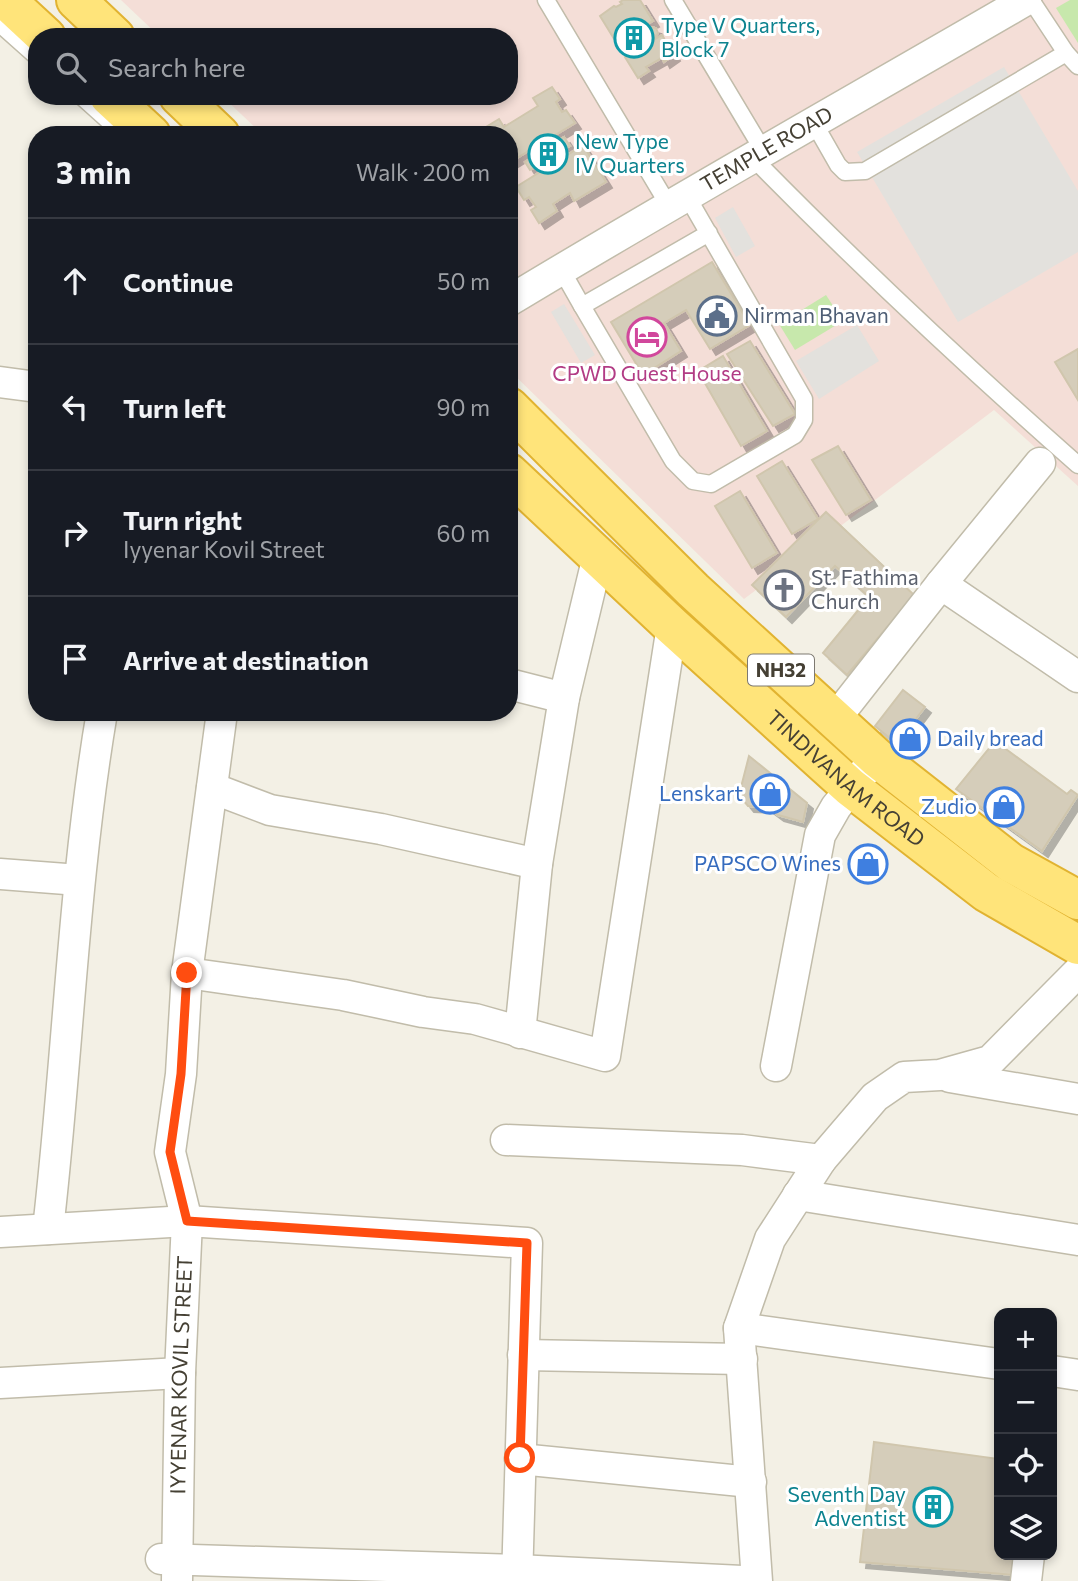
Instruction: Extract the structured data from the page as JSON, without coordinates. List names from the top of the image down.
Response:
{
  "streets": {
    "highway": ["NH32", "TINDIVANAM ROAD"],
    "street": ["TEMPLE ROAD", "IYYENAR KOVIL STREET"]
  },
  "places": {
    "building": ["Type V Quarters, Block 7", "New Type IV Quarters", "Seventh Day Adventist"],
    "public building": ["Nirman Bhavan"],
    "hotel": ["CPWD Guest House"],
    "church": ["St. Fathima Church"],
    "shop": [
      "Daily bread",
      "Lenskart",
      "Zudio",
      "PAPSCO Wines"
    ]
  },
  "page": {
    "search": "Search here",
    "heading": ["3 min", "Walk · 200 m"],
    "list": [
      ["Continue", "50 m"],
      ["Turn left", "90 m"],
      ["Turn right", "Iyyenar Kovil Street", "60 m"],
      "Arrive at destination"
    ],
    "map_buttons": ["+", "−"]
  }
}
